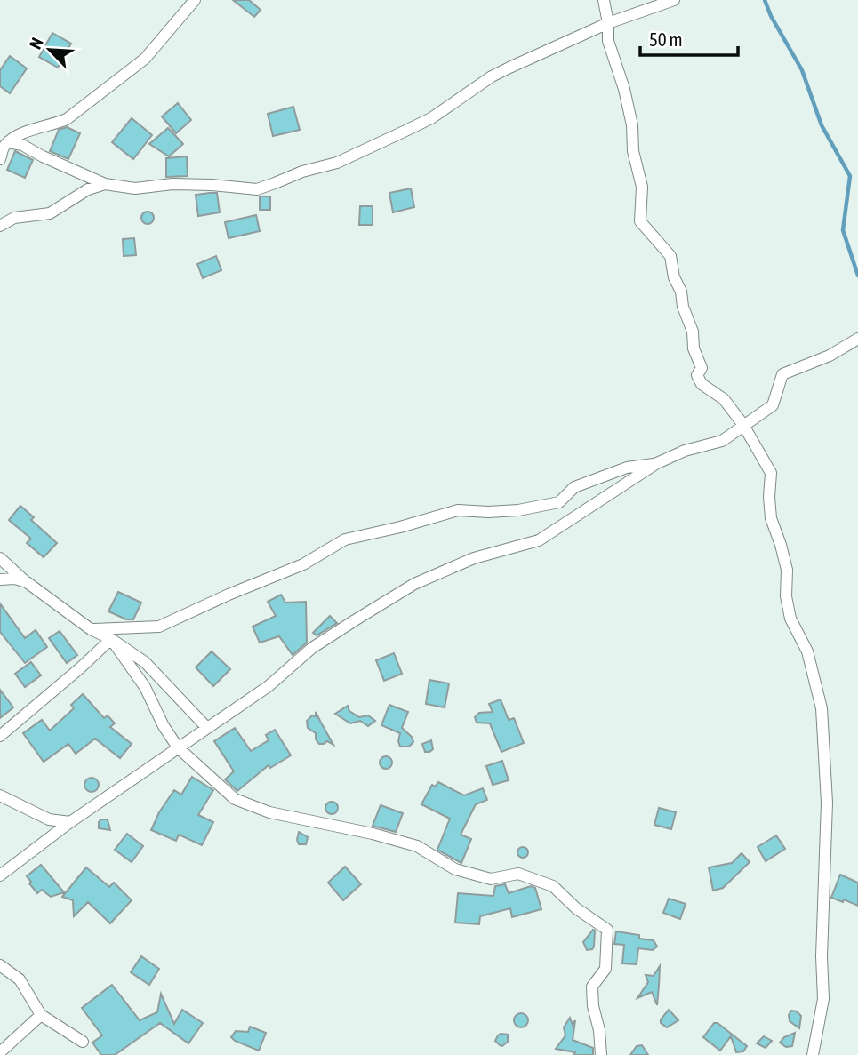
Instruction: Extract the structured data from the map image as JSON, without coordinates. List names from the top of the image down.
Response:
{
  "scale_bar": "50 m",
  "north": "top left"
}
